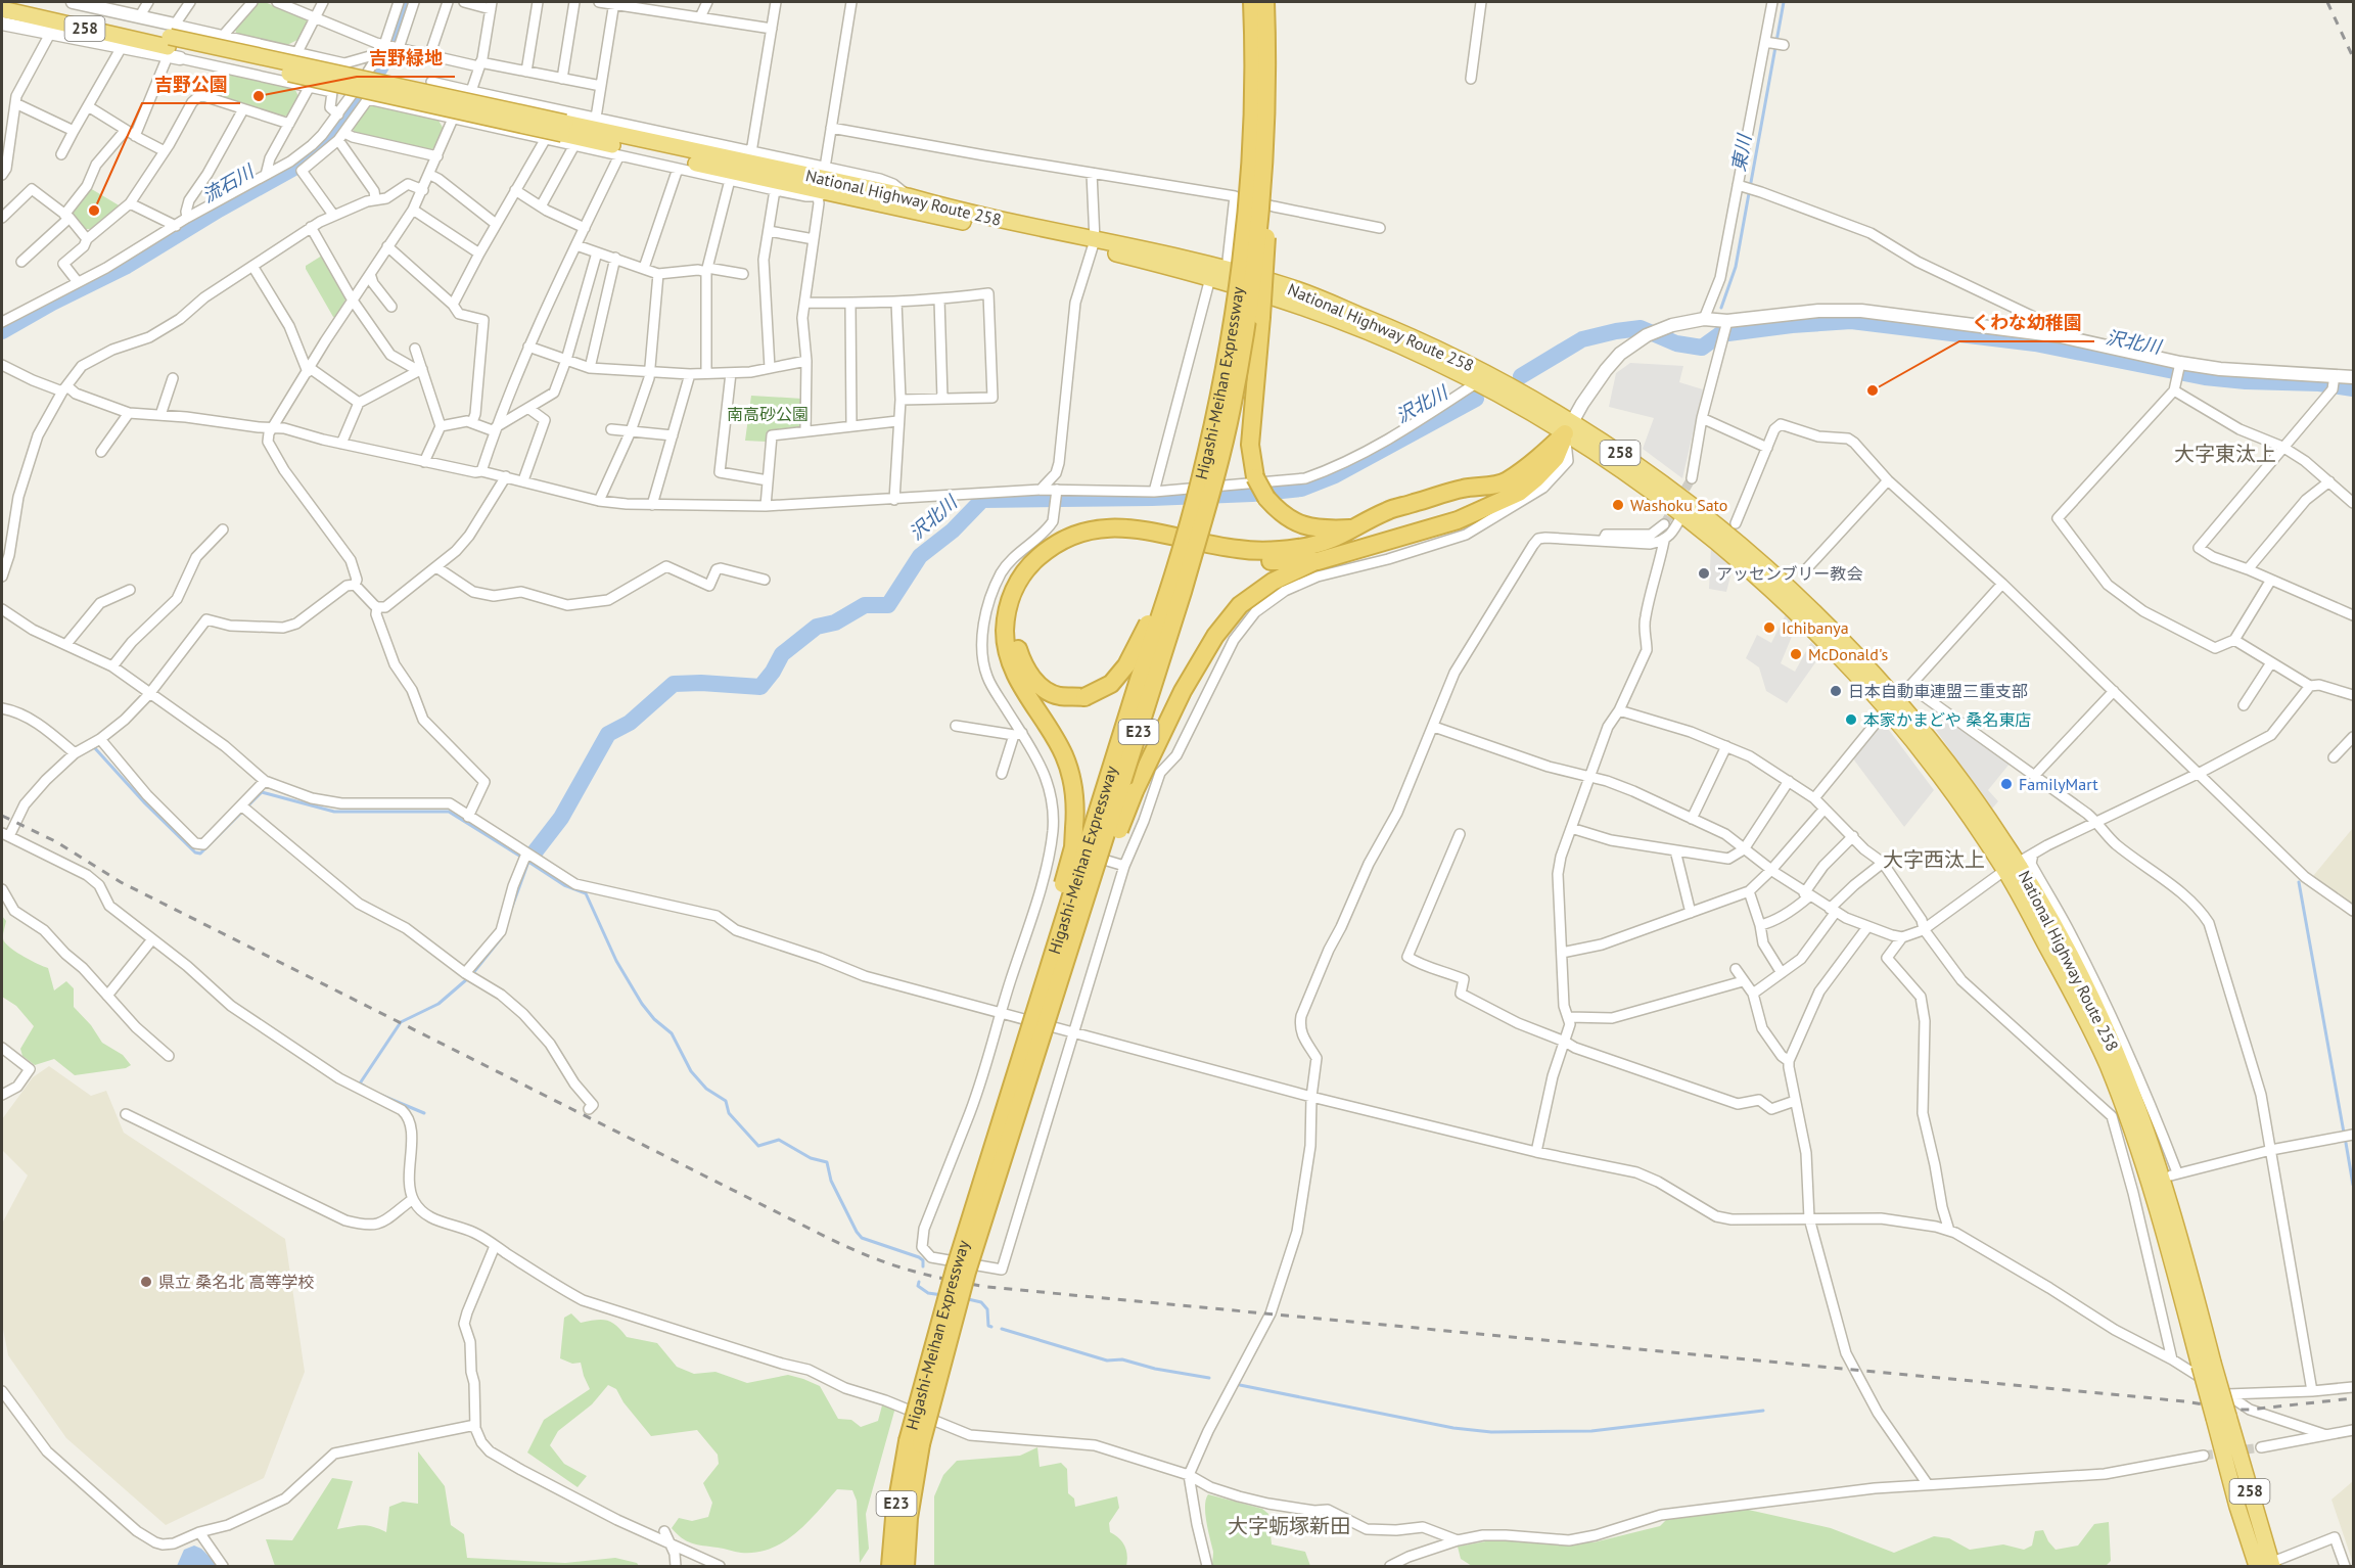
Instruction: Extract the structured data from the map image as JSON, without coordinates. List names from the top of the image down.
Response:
{
  "streets": {
    "highway": [
      "258",
      "National Highway Route 258",
      "Higashi-Meihan Expressway",
      "E23"
    ]
  },
  "districts": ["大字東汰上", "大字西汰上", "大字蛎塚新田"],
  "water": ["東川", "流石川", "沢北川"],
  "parks": ["南高砂公園"],
  "places": [
    "吉野緑地",
    "吉野公園",
    "くわな幼稚園",
    "Washoku Sato",
    "アッセンブリー教会",
    "Ichibanya",
    "McDonald's",
    "日本自動車連盟三重支部",
    "本家かまどや 桑名東店",
    "FamilyMart",
    "県立 桑名北 高等学校"
  ]
}
